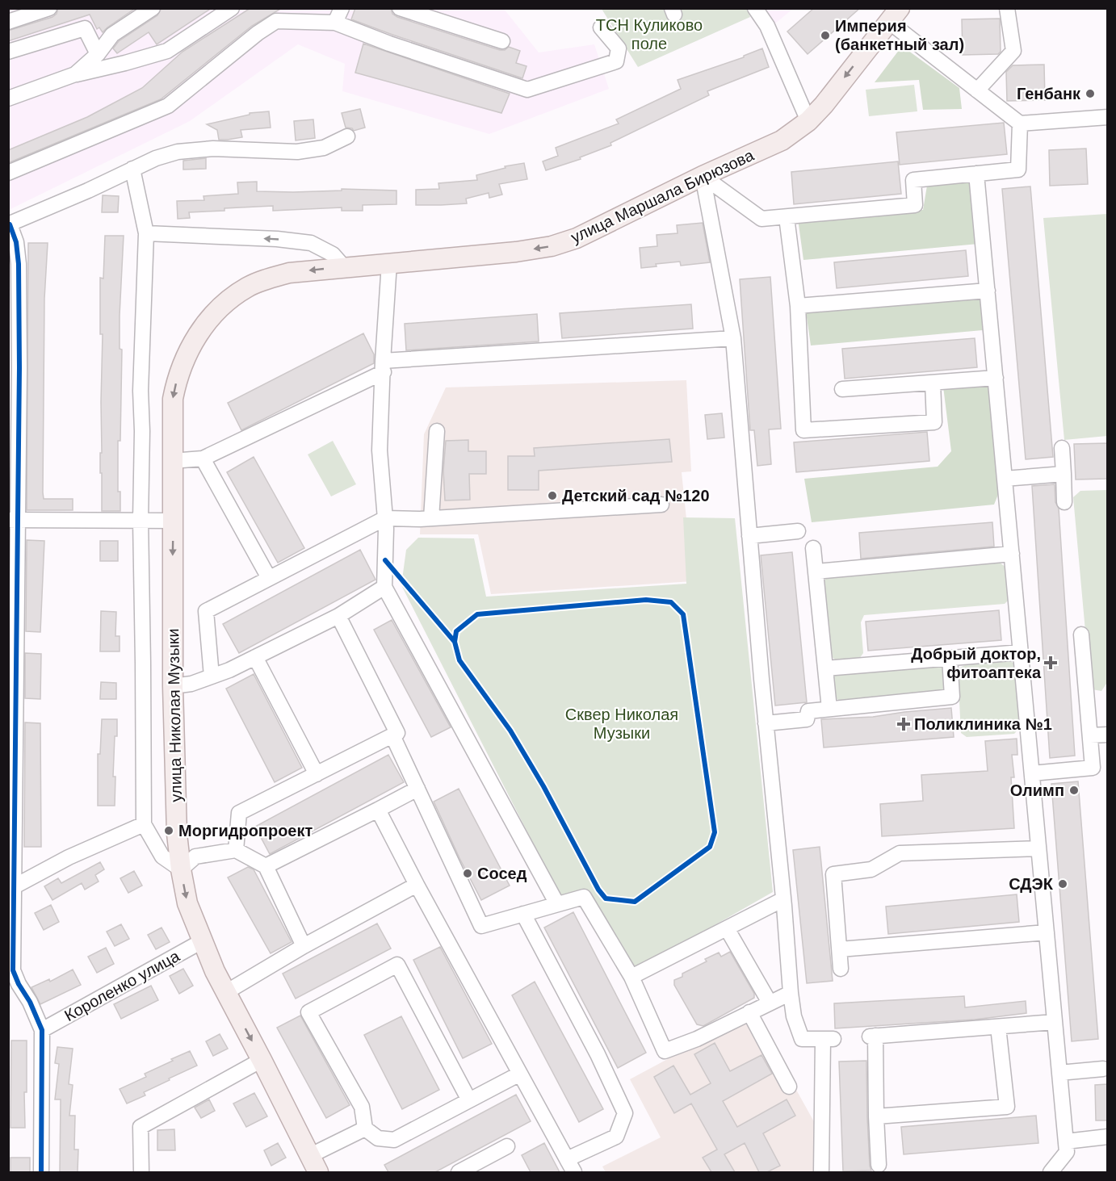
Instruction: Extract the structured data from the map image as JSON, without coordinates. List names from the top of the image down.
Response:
{
  "streets": {
    "main road": ["улица Маршала Бирюзова", "улица Николая Музыки"],
    "street": ["Короленко улица"]
  },
  "crossings": [
    ["улица Маршала Бирюзова", "улица Николая Музыки"],
    ["улица Николая Музыки", "Короленко улица"]
  ],
  "one_way": ["улица Маршала Бирюзова", "улица Николая Музыки"],
  "parks": ["ТСН Куликово поле", "Сквер Николая Музыки"],
  "places": {
    "other": [
      "Империя (банкетный зал)",
      "Генбанк",
      "Детский сад №120",
      "Олимп",
      "Моргидропроект",
      "Сосед",
      "СДЭК"
    ],
    "health": ["Добрый доктор, фитоаптека", "Поликлиника №1"]
  }
}
